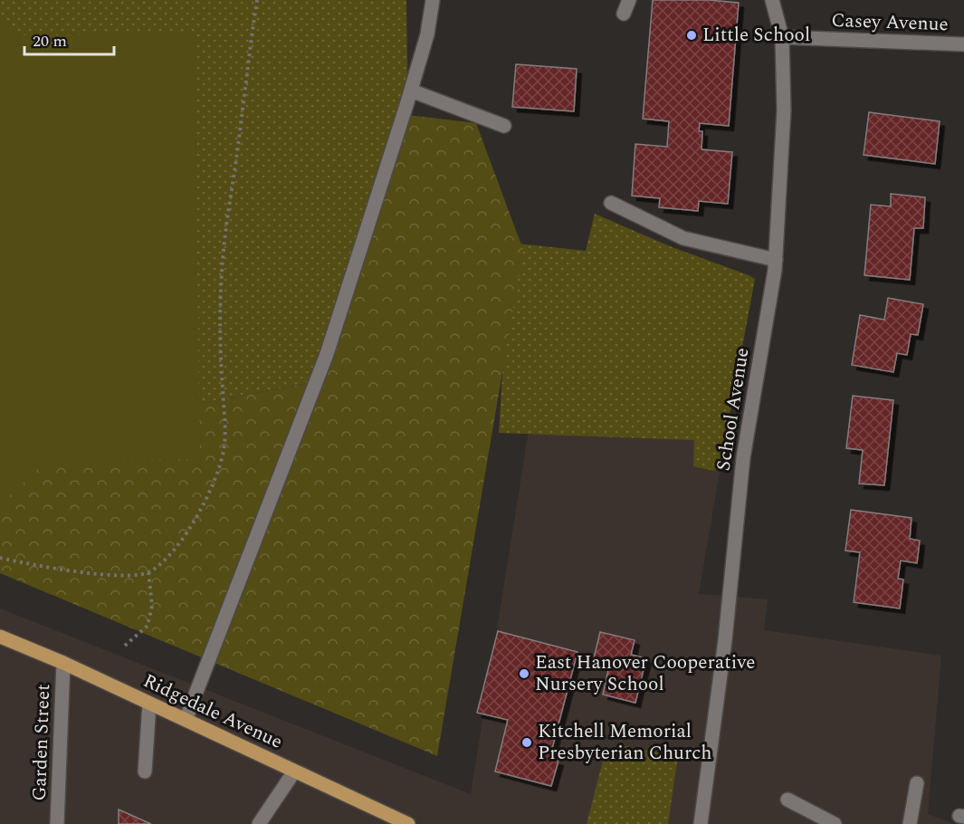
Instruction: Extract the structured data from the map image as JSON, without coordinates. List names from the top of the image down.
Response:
{
  "streets": {
    "main road": ["Ridgedale Avenue"],
    "street": ["Casey Avenue", "School Avenue", "Garden Street"]
  },
  "crossings": [
    ["Casey Avenue", "School Avenue"],
    ["Ridgedale Avenue", "Garden Street"]
  ],
  "places": ["Little School", "East Hanover Cooperative Nursery School", "Kitchell Memorial Presbyterian Church"],
  "scale_bar": "20 m"
}
